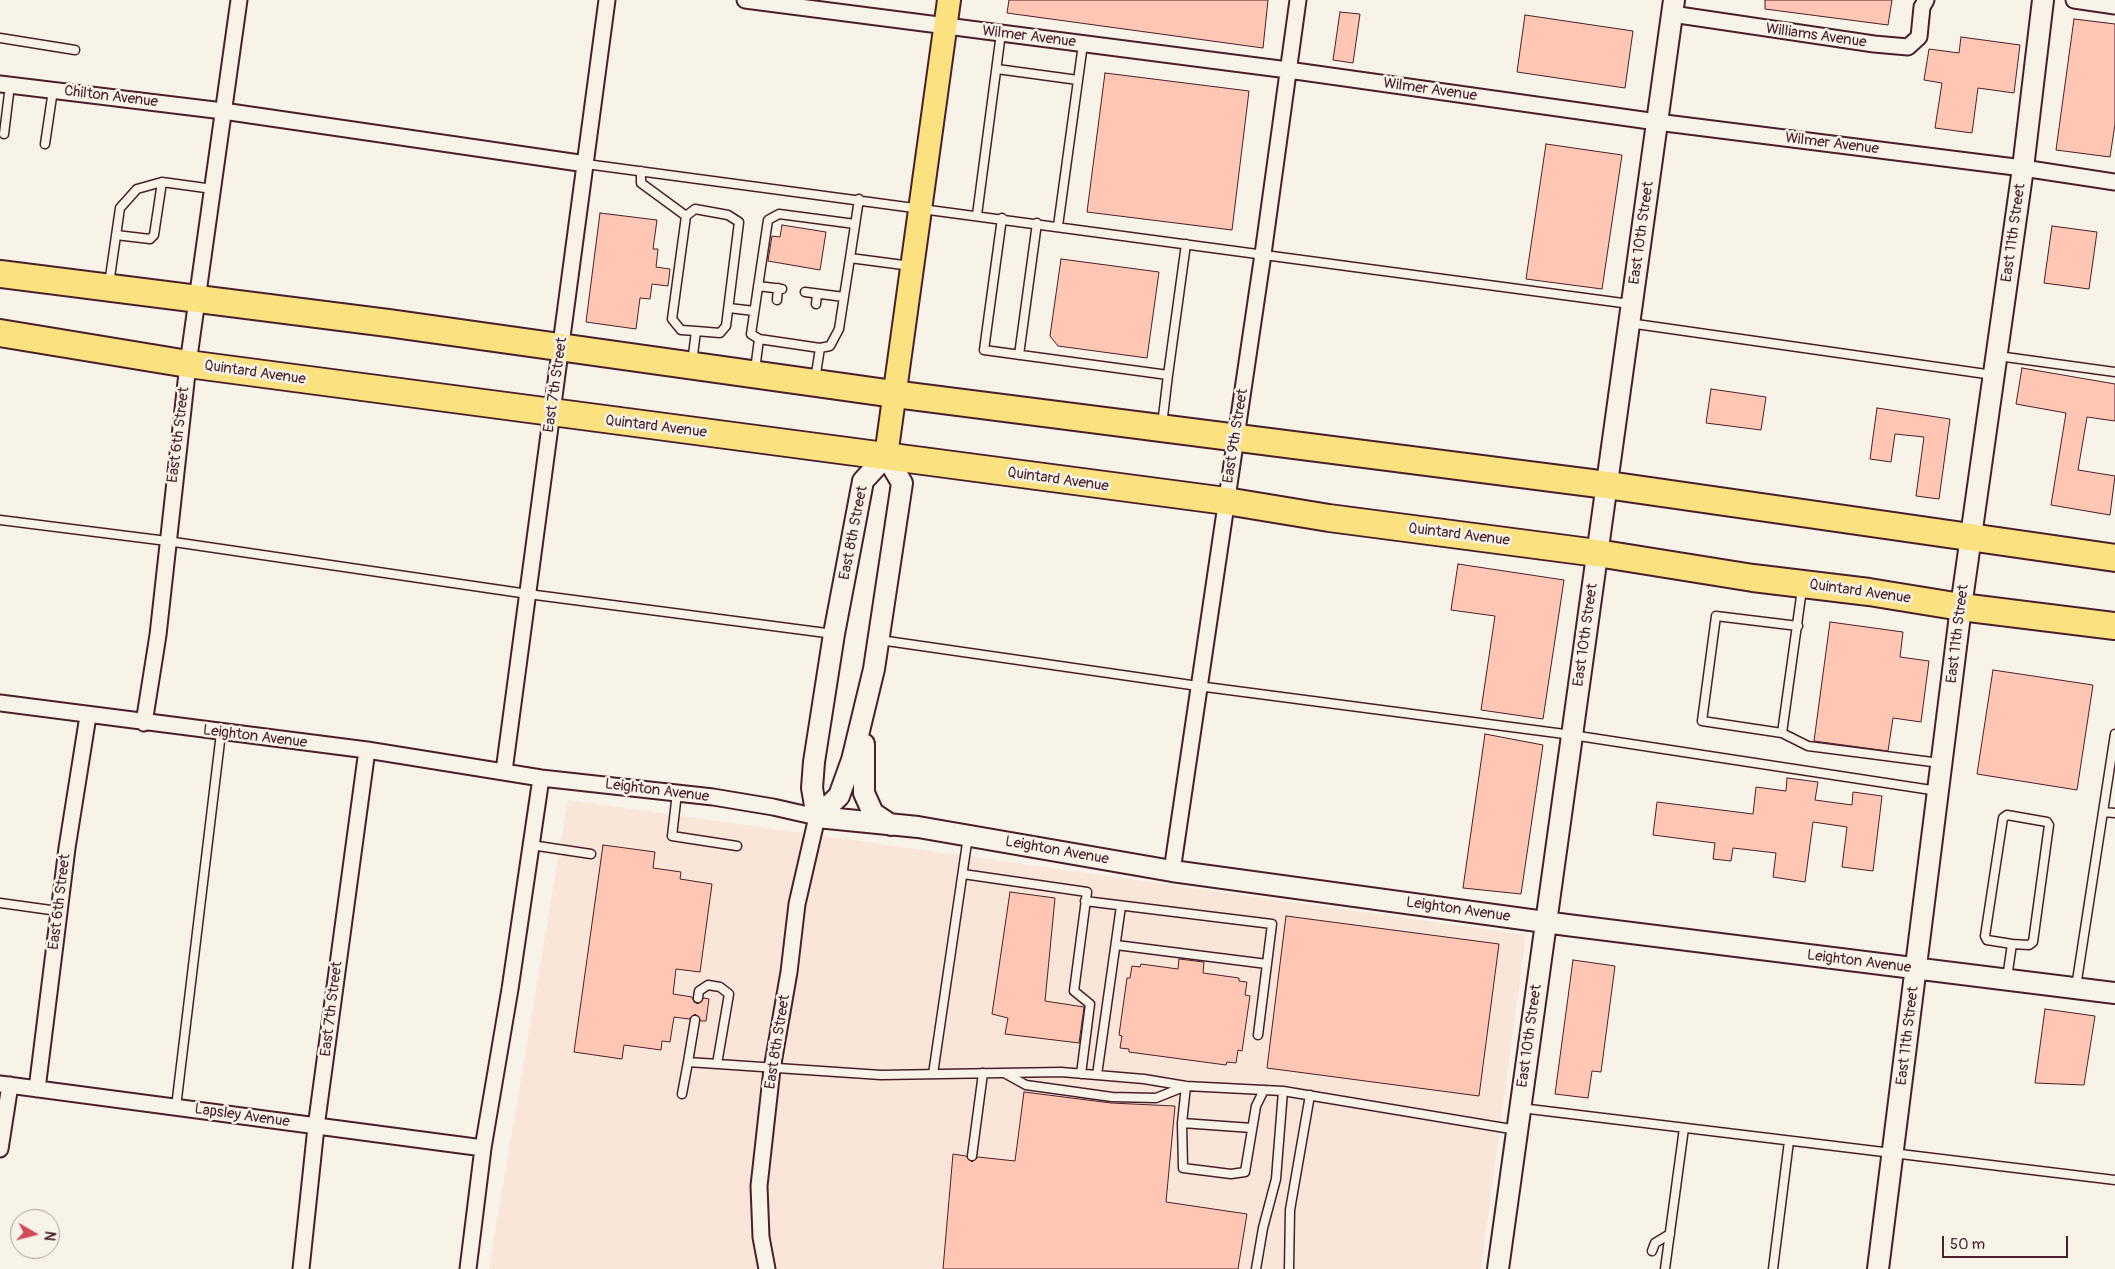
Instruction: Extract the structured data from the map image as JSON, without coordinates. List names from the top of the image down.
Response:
{
  "streets": {
    "highway": ["Quintard Avenue"],
    "street": [
      "Williams Avenue",
      "Wilmer Avenue",
      "Chilton Avenue",
      "East 10th Street",
      "East 11th Street",
      "East 7th Street",
      "East 6th Street",
      "East 9th Street",
      "East 8th Street",
      "Leighton Avenue",
      "Lapsley Avenue"
    ]
  },
  "crossings": [
    ["Williams Avenue", "East 10th Street"],
    ["Wilmer Avenue", "East 10th Street"],
    ["Wilmer Avenue", "East 11th Street"],
    ["Wilmer Avenue", "East 9th Street"],
    ["Chilton Avenue", "East 7th Street"],
    ["Chilton Avenue", "East 6th Street"],
    ["East 10th Street", "Quintard Avenue"],
    ["East 10th Street", "Leighton Avenue"],
    ["East 11th Street", "Quintard Avenue"],
    ["East 11th Street", "Leighton Avenue"],
    ["Quintard Avenue", "East 7th Street"],
    ["Quintard Avenue", "East 6th Street"],
    ["Quintard Avenue", "East 9th Street"],
    ["Quintard Avenue", "East 8th Street"],
    ["East 7th Street", "Leighton Avenue"],
    ["East 7th Street", "Lapsley Avenue"],
    ["East 6th Street", "Leighton Avenue"],
    ["East 6th Street", "Lapsley Avenue"],
    ["East 9th Street", "Leighton Avenue"],
    ["East 8th Street", "Leighton Avenue"]
  ],
  "scale_bar": "50 m",
  "north": "right"
}
